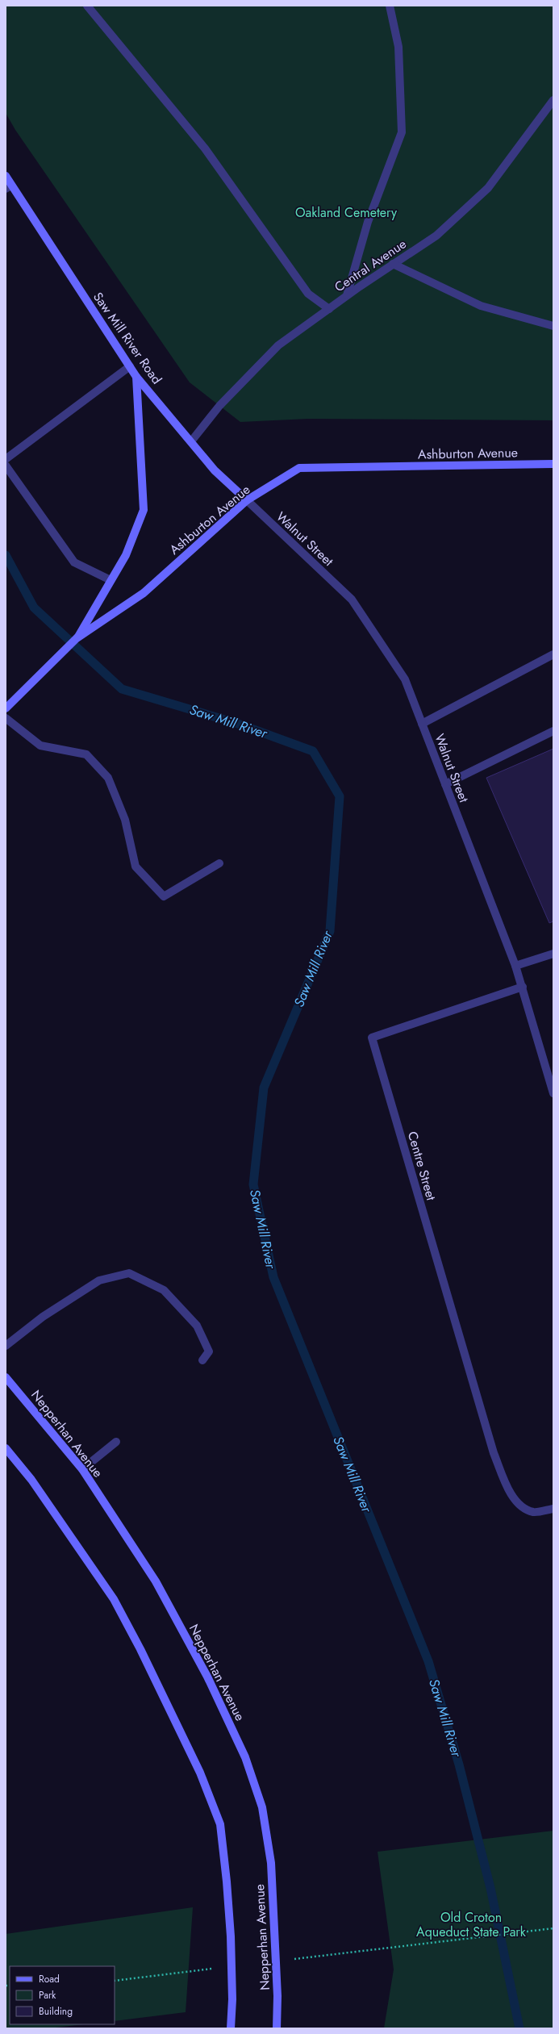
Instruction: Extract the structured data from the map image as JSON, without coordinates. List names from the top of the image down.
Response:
{
  "streets": {
    "main road": ["Saw Mill River Road", "Ashburton Avenue", "Nepperhan Avenue"],
    "street": ["Central Avenue", "Walnut Street", "Centre Street"]
  },
  "crossings": [
    ["Central Avenue", "Saw Mill River Road"],
    ["Saw Mill River Road", "Ashburton Avenue"],
    ["Saw Mill River Road", "Walnut Street"],
    ["Ashburton Avenue", "Walnut Street"],
    ["Walnut Street", "Centre Street"]
  ],
  "water": ["Saw Mill River"],
  "parks": ["Oakland Cemetery", "Old Croton Aqueduct State Park"],
  "legend": ["Road", "Park", "Building"]
}
